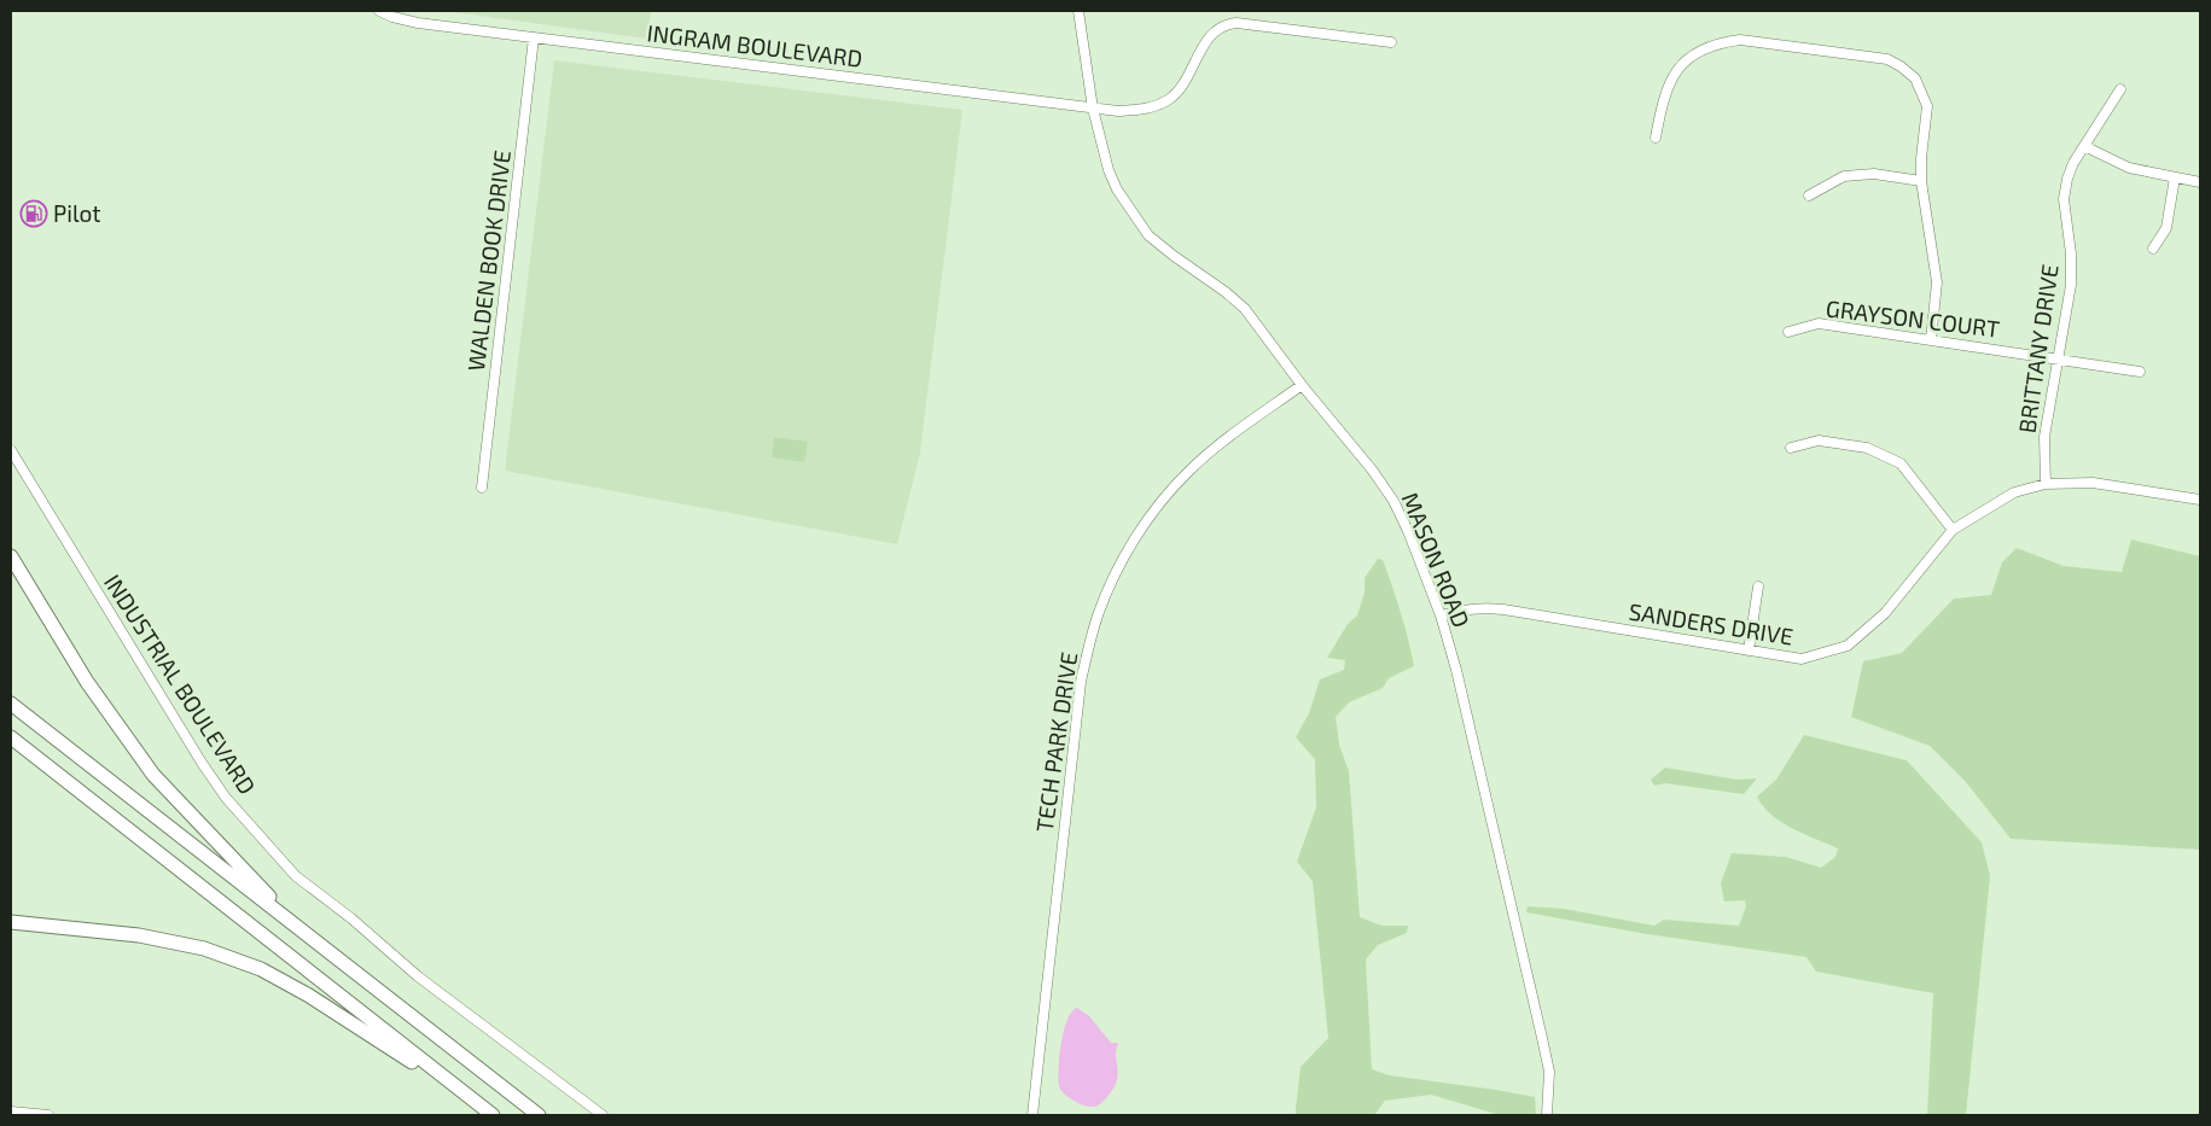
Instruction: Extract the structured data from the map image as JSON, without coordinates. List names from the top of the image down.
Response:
{
  "streets": {
    "street": [
      "INGRAM BOULEVARD",
      "WALDEN BOOK DRIVE",
      "GRAYSON COURT",
      "BRITTANY DRIVE",
      "MASON ROAD",
      "SANDERS DRIVE",
      "INDUSTRIAL BOULEVARD",
      "TECH PARK DRIVE"
    ]
  },
  "crossings": [
    ["INGRAM BOULEVARD", "WALDEN BOOK DRIVE"],
    ["INGRAM BOULEVARD", "MASON ROAD"],
    ["GRAYSON COURT", "BRITTANY DRIVE"],
    ["BRITTANY DRIVE", "SANDERS DRIVE"],
    ["MASON ROAD", "SANDERS DRIVE"],
    ["MASON ROAD", "TECH PARK DRIVE"]
  ],
  "places": {
    "fuel station": ["Pilot"]
  }
}
